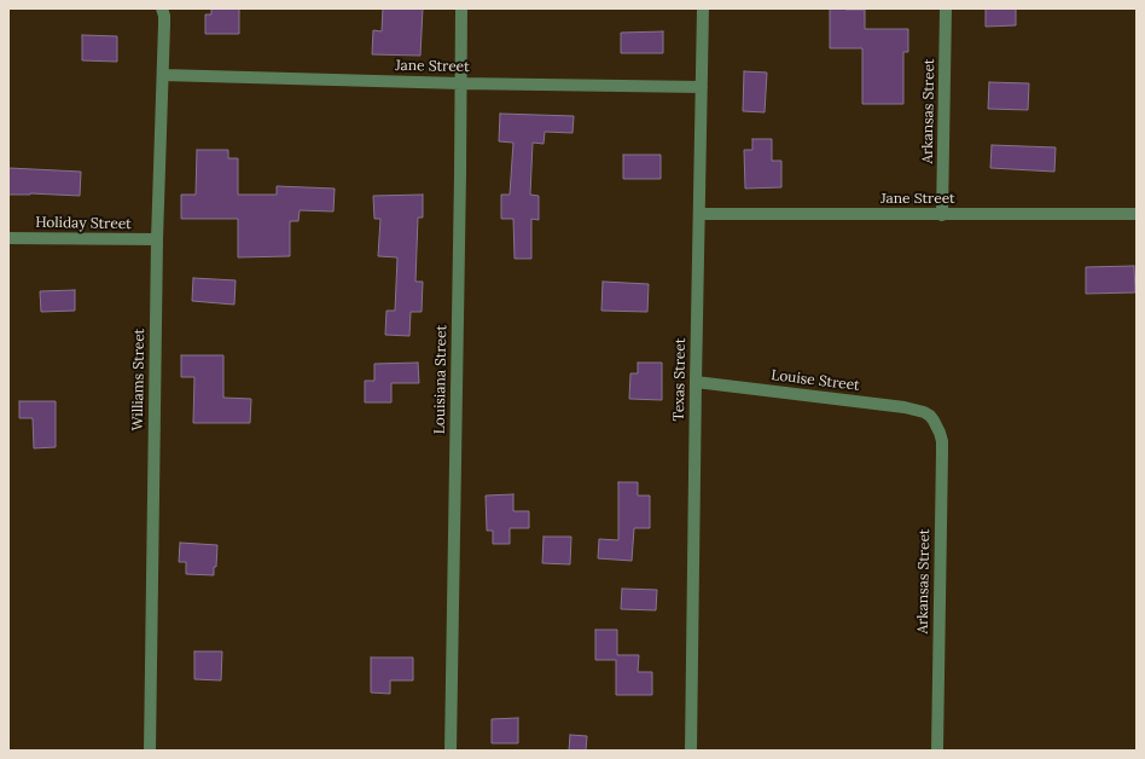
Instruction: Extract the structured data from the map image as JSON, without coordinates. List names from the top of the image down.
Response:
{
  "streets": {
    "street": [
      "Jane Street",
      "Arkansas Street",
      "Holiday Street",
      "Williams Street",
      "Louisiana Street",
      "Texas Street",
      "Louise Street"
    ]
  },
  "crossings": [
    ["Jane Street", "Arkansas Street"],
    ["Jane Street", "Williams Street"],
    ["Jane Street", "Louisiana Street"],
    ["Jane Street", "Texas Street"],
    ["Arkansas Street", "Louise Street"],
    ["Holiday Street", "Williams Street"],
    ["Texas Street", "Louise Street"]
  ]
}
